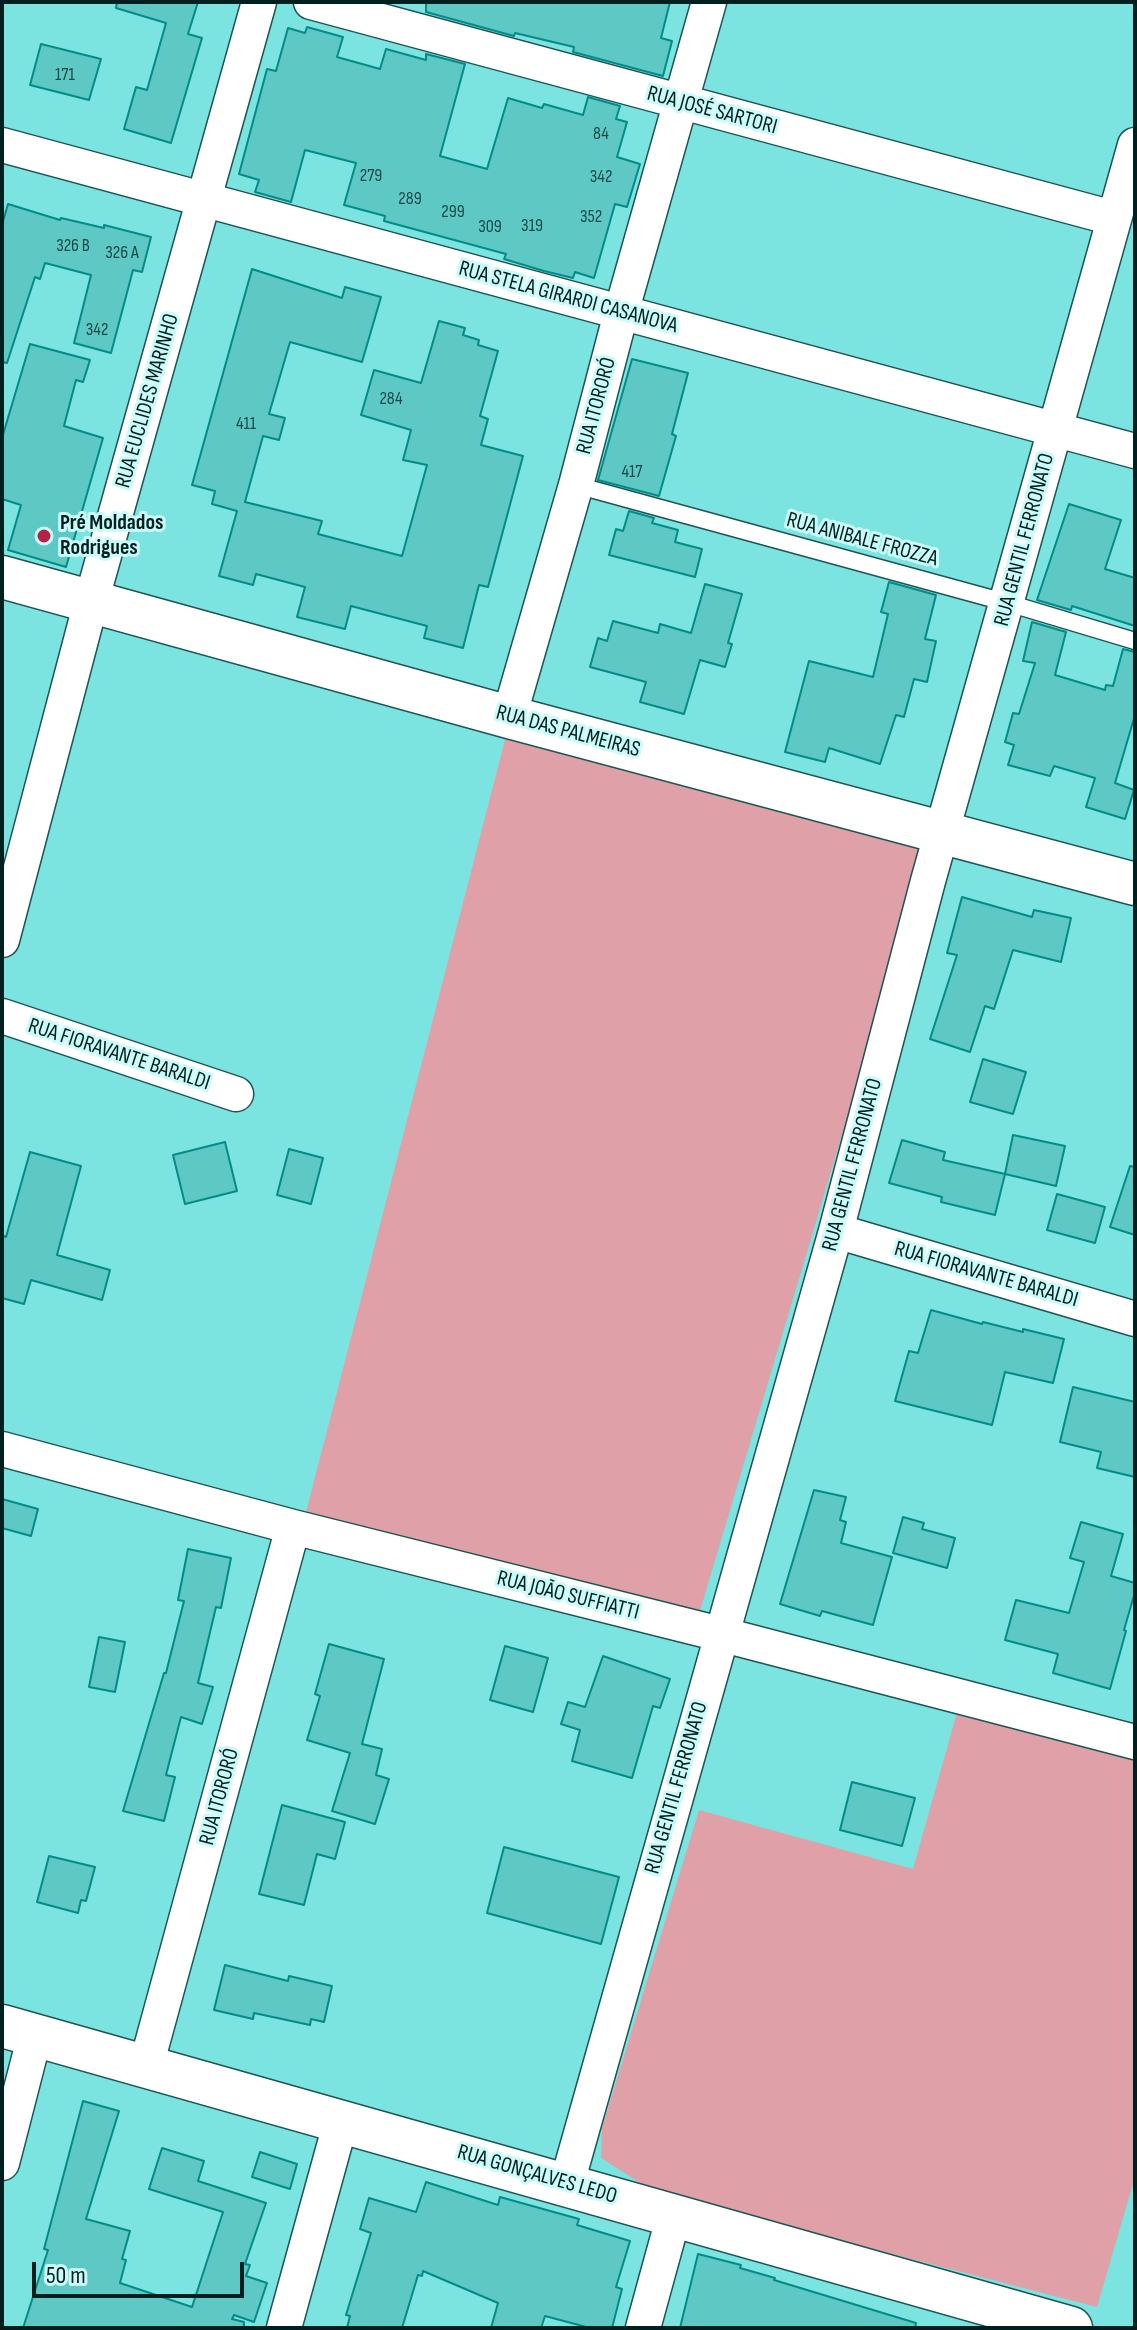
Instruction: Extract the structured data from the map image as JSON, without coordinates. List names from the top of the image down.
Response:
{
  "streets": {
    "street": [
      "RUA JOSÉ SARTORI",
      "RUA STELA GIRARDI CASANOVA",
      "RUA EUCLIDES MARINHO",
      "RUA ITORORÓ",
      "RUA GENTIL FERRONATO",
      "RUA DAS PALMEIRAS",
      "RUA FIORAVANTE BARALDI",
      "RUA JOÃO SUFFIATTI",
      "RUA GONÇALVES LEDO"
    ],
    "lane": ["RUA ANIBALE FROZZA"]
  },
  "crossings": [
    ["RUA JOSÉ SARTORI", "RUA ITORORÓ"],
    ["RUA JOSÉ SARTORI", "RUA GENTIL FERRONATO"],
    ["RUA STELA GIRARDI CASANOVA", "RUA EUCLIDES MARINHO"],
    ["RUA STELA GIRARDI CASANOVA", "RUA ITORORÓ"],
    ["RUA STELA GIRARDI CASANOVA", "RUA GENTIL FERRONATO"],
    ["RUA EUCLIDES MARINHO", "RUA DAS PALMEIRAS"],
    ["RUA ITORORÓ", "RUA ANIBALE FROZZA"],
    ["RUA ITORORÓ", "RUA DAS PALMEIRAS"],
    ["RUA ITORORÓ", "RUA JOÃO SUFFIATTI"],
    ["RUA ITORORÓ", "RUA GONÇALVES LEDO"],
    ["RUA ANIBALE FROZZA", "RUA GENTIL FERRONATO"],
    ["RUA GENTIL FERRONATO", "RUA DAS PALMEIRAS"],
    ["RUA GENTIL FERRONATO", "RUA FIORAVANTE BARALDI"],
    ["RUA GENTIL FERRONATO", "RUA JOÃO SUFFIATTI"],
    ["RUA GENTIL FERRONATO", "RUA GONÇALVES LEDO"]
  ],
  "places": ["Pré Moldados Rodrigues"],
  "house_numbers": [
    "171",
    "84",
    "279",
    "342",
    "289",
    "299",
    "352",
    "319",
    "309",
    "326 B",
    "326 A",
    "342",
    "284",
    "411",
    "417"
  ],
  "scale_bar": "50 m"
}
